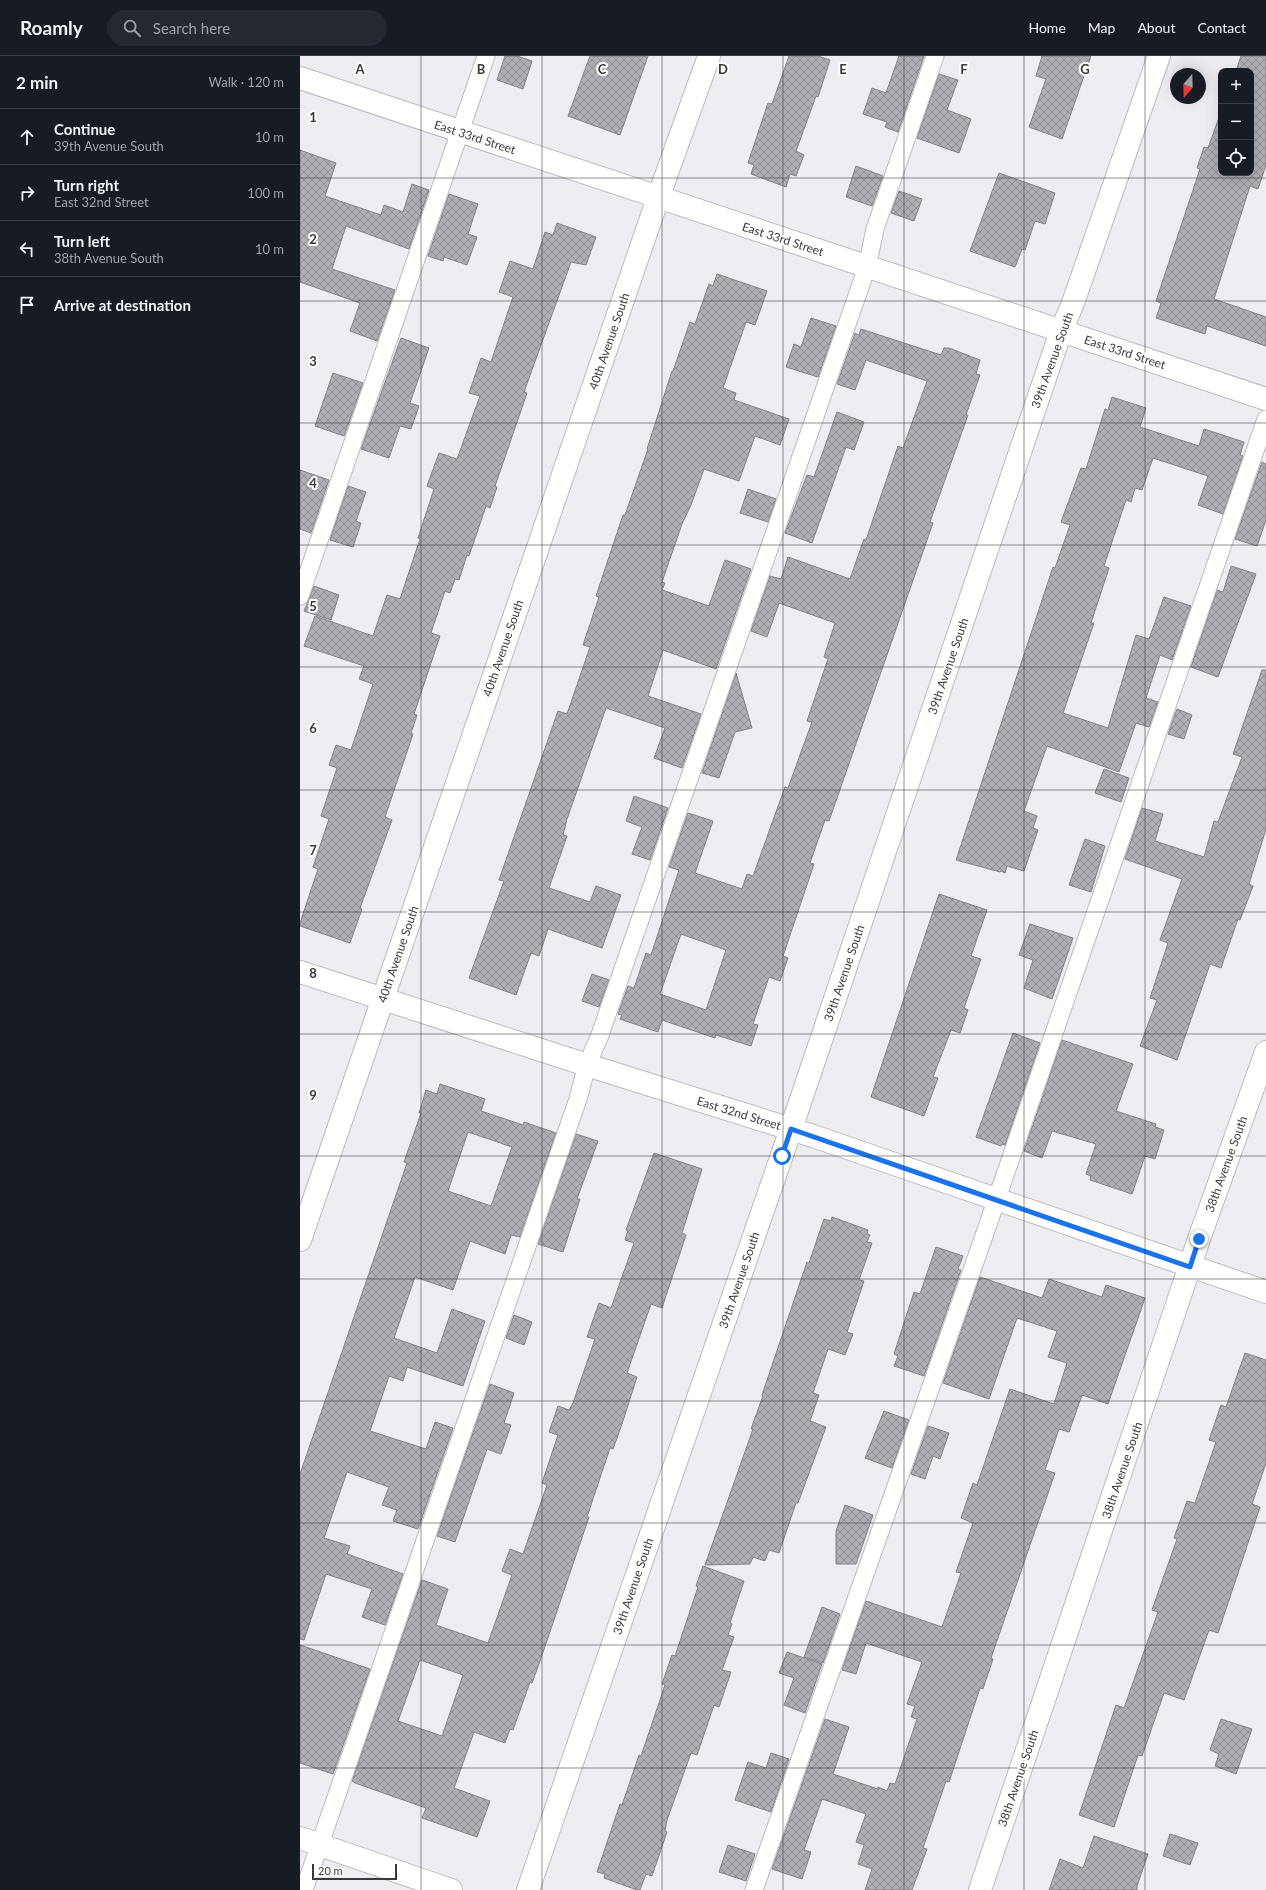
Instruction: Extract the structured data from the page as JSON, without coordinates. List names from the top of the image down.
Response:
{
  "streets": {
    "street": [
      "East 33rd Street",
      "40th Avenue South",
      "39th Avenue South",
      "East 32nd Street",
      "38th Avenue South"
    ]
  },
  "crossings": [
    ["East 33rd Street", "40th Avenue South"],
    ["East 33rd Street", "39th Avenue South"],
    ["40th Avenue South", "East 32nd Street"],
    ["39th Avenue South", "East 32nd Street"],
    ["East 32nd Street", "38th Avenue South"]
  ],
  "scale_bar": "20 m",
  "north": "bottom",
  "page": {
    "header": "Roamly",
    "search": "Search here",
    "nav": [
      "Home",
      "Map",
      "About",
      "Contact"
    ],
    "heading": ["2 min", "Walk · 120 m"],
    "map_buttons": ["+", "−"],
    "list": [
      ["Continue", "39th Avenue South", "10 m"],
      ["Turn right", "East 32nd Street", "100 m"],
      ["Turn left", "38th Avenue South", "10 m"],
      "Arrive at destination"
    ],
    "scale": "20 m"
  },
  "grid": {
    "columns": [
      "A",
      "B",
      "C",
      "D",
      "E",
      "F",
      "G"
    ],
    "rows": [
      "1",
      "2",
      "3",
      "4",
      "5",
      "6",
      "7",
      "8",
      "9"
    ]
  }
}
